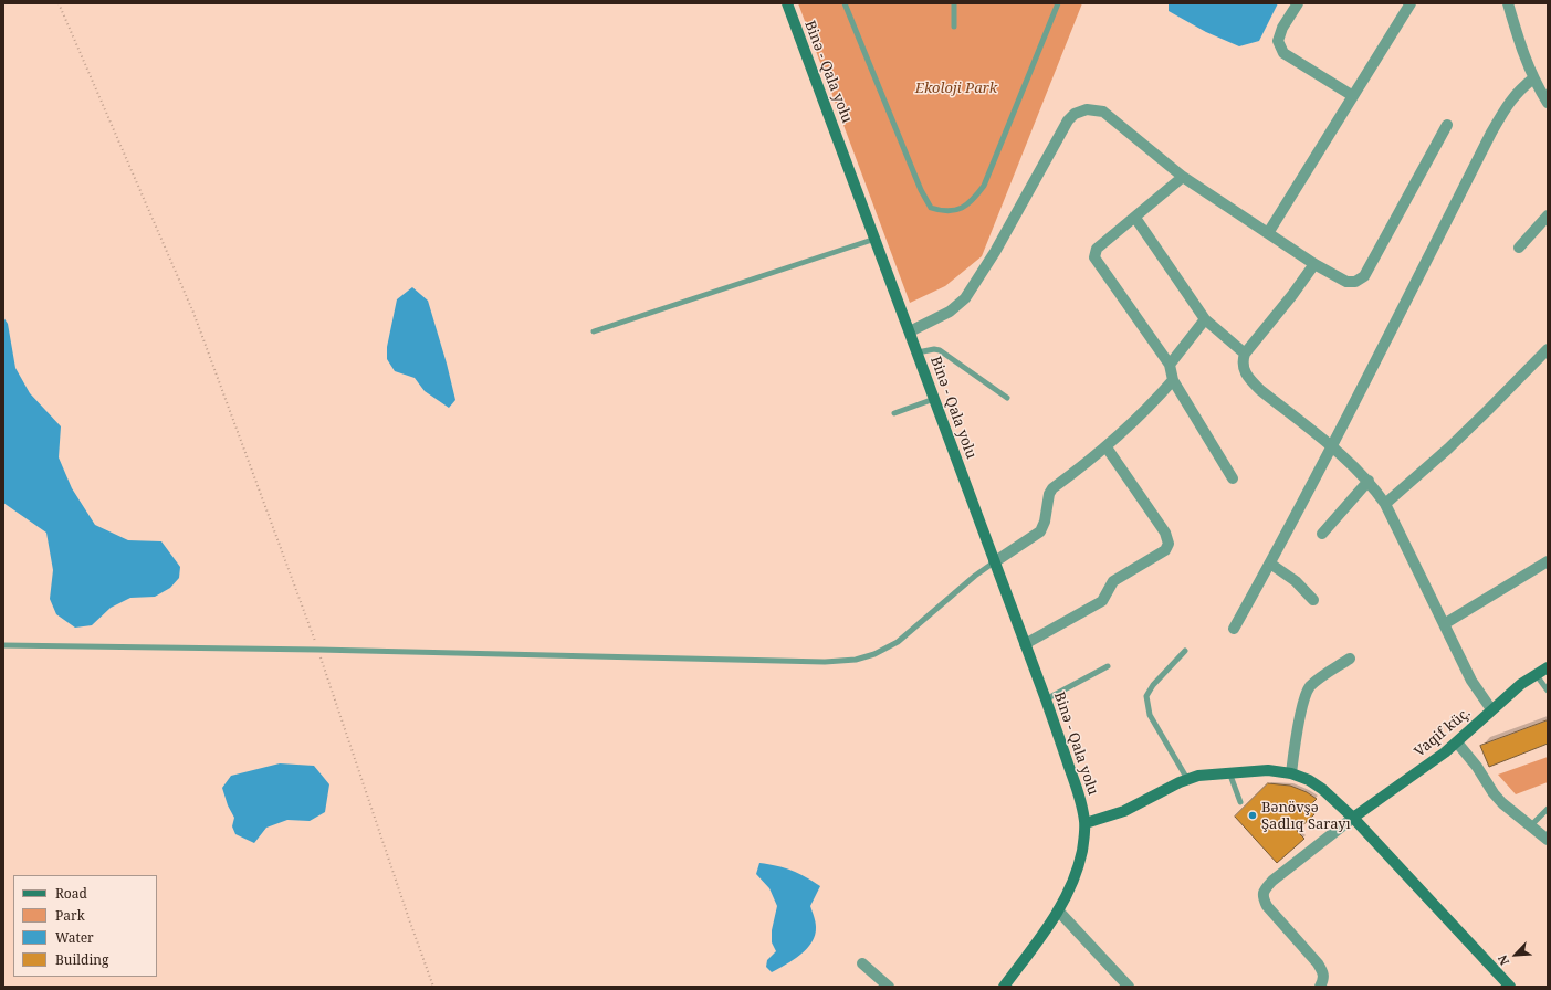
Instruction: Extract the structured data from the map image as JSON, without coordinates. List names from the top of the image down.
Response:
{
  "streets": {
    "main road": ["Binə - Qala yolu", "Vaqif küç."]
  },
  "parks": ["Ekoloji Park"],
  "places": ["Bənövşə Şadlıq Sarayı"],
  "legend": [
    "Road",
    "Park",
    "Water",
    "Building"
  ],
  "north": "bottom left"
}
